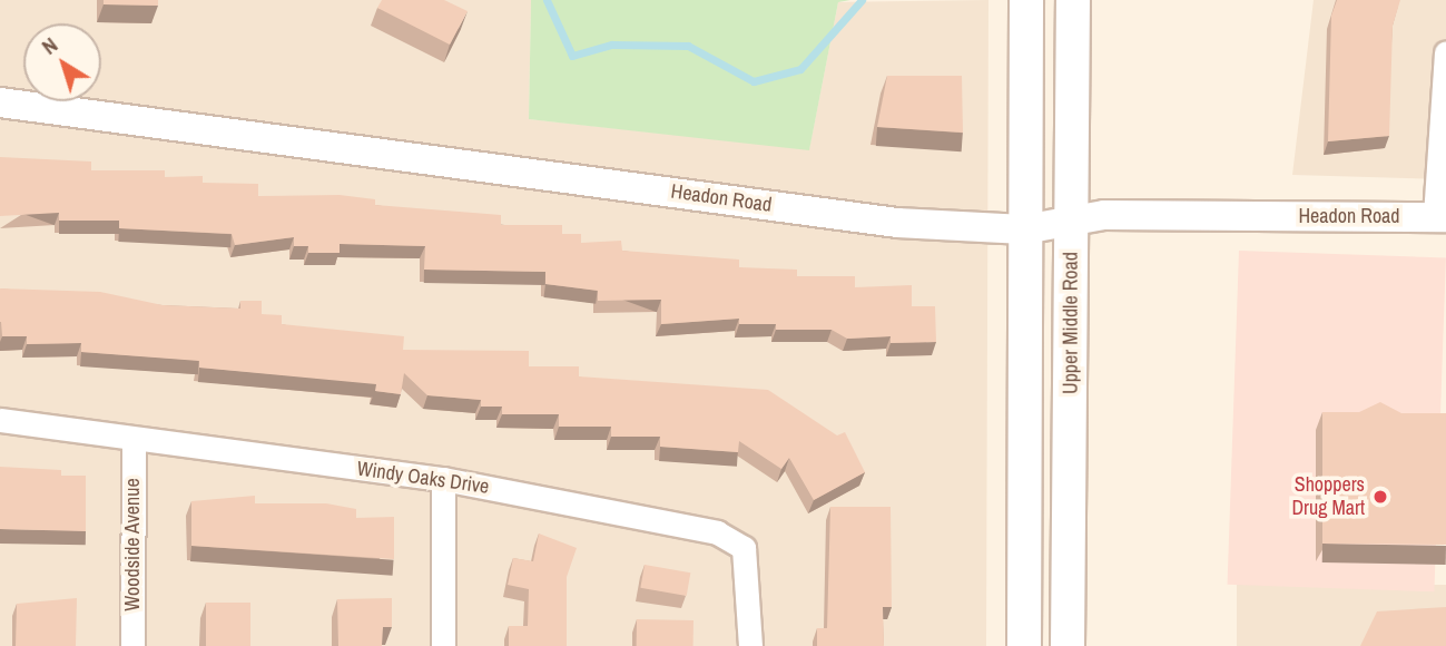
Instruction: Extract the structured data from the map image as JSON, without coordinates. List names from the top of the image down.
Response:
{
  "streets": {
    "main road": ["Upper Middle Road"],
    "street": ["Headon Road", "Windy Oaks Drive", "Woodside Avenue"]
  },
  "crossings": [
    ["Headon Road", "Upper Middle Road"],
    ["Windy Oaks Drive", "Woodside Avenue"]
  ],
  "places": ["Shoppers Drug Mart"],
  "north": "top left"
}
